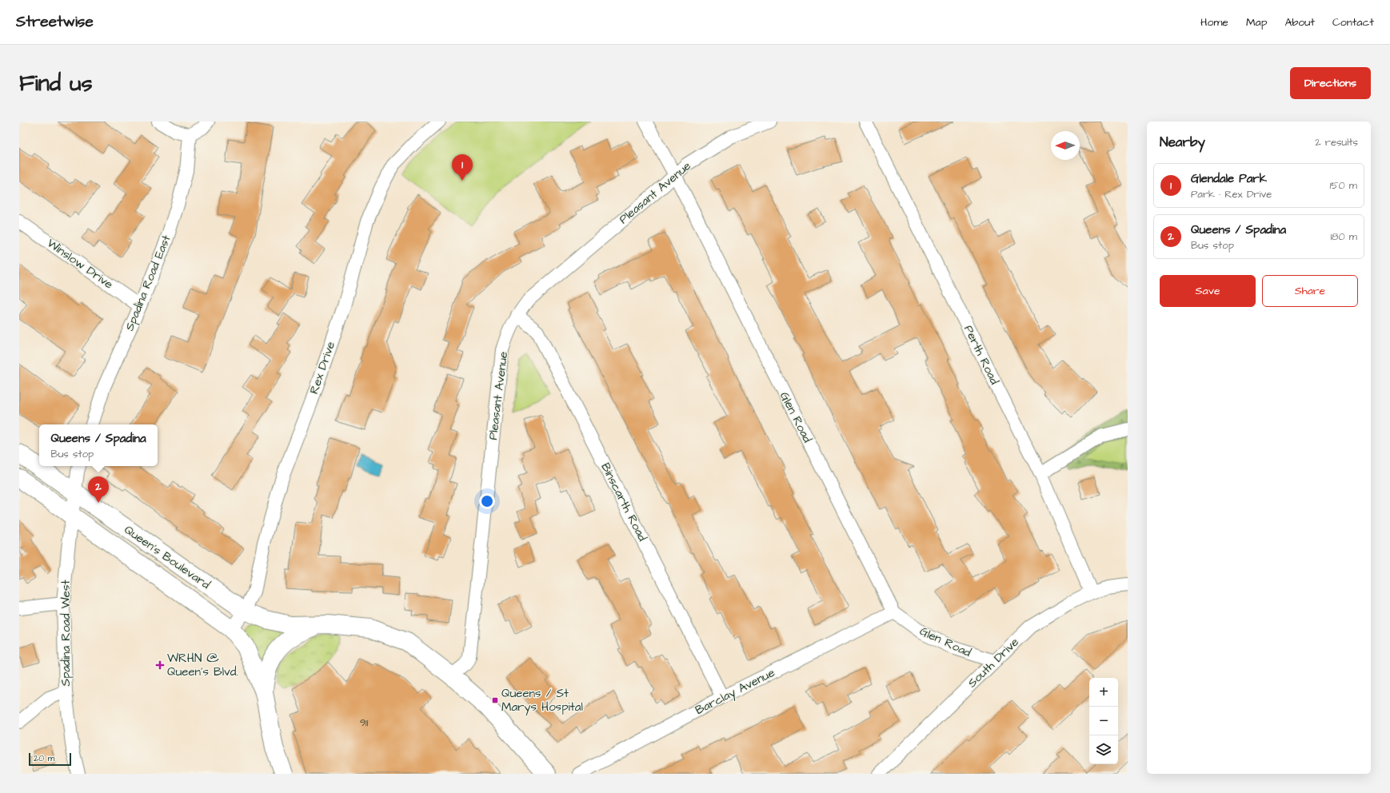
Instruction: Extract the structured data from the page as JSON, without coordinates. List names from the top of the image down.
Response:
{
  "streets": {
    "street": [
      "Pleasant Avenue",
      "Winslow Drive",
      "Spadina Road East",
      "Perth Road",
      "Rex Drive",
      "Glen Road",
      "Binscarth Road",
      "Queen's Boulevard",
      "Spadina Road West",
      "South Drive",
      "Barclay Avenue"
    ]
  },
  "crossings": [
    ["Pleasant Avenue", "Glen Road"],
    ["Pleasant Avenue", "Binscarth Road"],
    ["Pleasant Avenue", "Queen's Boulevard"],
    ["Winslow Drive", "Spadina Road East"],
    ["Perth Road", "South Drive"],
    ["Rex Drive", "Queen's Boulevard"],
    ["Glen Road", "South Drive"],
    ["Glen Road", "Barclay Avenue"],
    ["Binscarth Road", "Barclay Avenue"],
    ["Queen's Boulevard", "Spadina Road West"]
  ],
  "places": {
    "health": ["WRHN @ Queen’s Blvd."],
    "transit": ["Queens / St Marys Hospital"]
  },
  "house_numbers": ["911"],
  "scale_bar": "20 m",
  "north": "left",
  "page": {
    "header": "Streetwise",
    "nav": [
      "Home",
      "Map",
      "About",
      "Contact"
    ],
    "buttons": [
      "Directions",
      ["Save", "Share"]
    ],
    "title": "Find us",
    "heading": ["Nearby", "2 results"],
    "pins": ["1", "2"],
    "list": [
      {
        "mark": "1",
        "name": "Glendale Park",
        "note": "Park · Rex Drive",
        "value": "150 m"
      },
      {
        "mark": "2",
        "name": "Queens / Spadina",
        "note": "Bus stop",
        "value": "180 m"
      }
    ],
    "popup": ["Queens / Spadina", "Bus stop"],
    "map_buttons": ["+", "−"],
    "scale": "20 m"
  }
}
